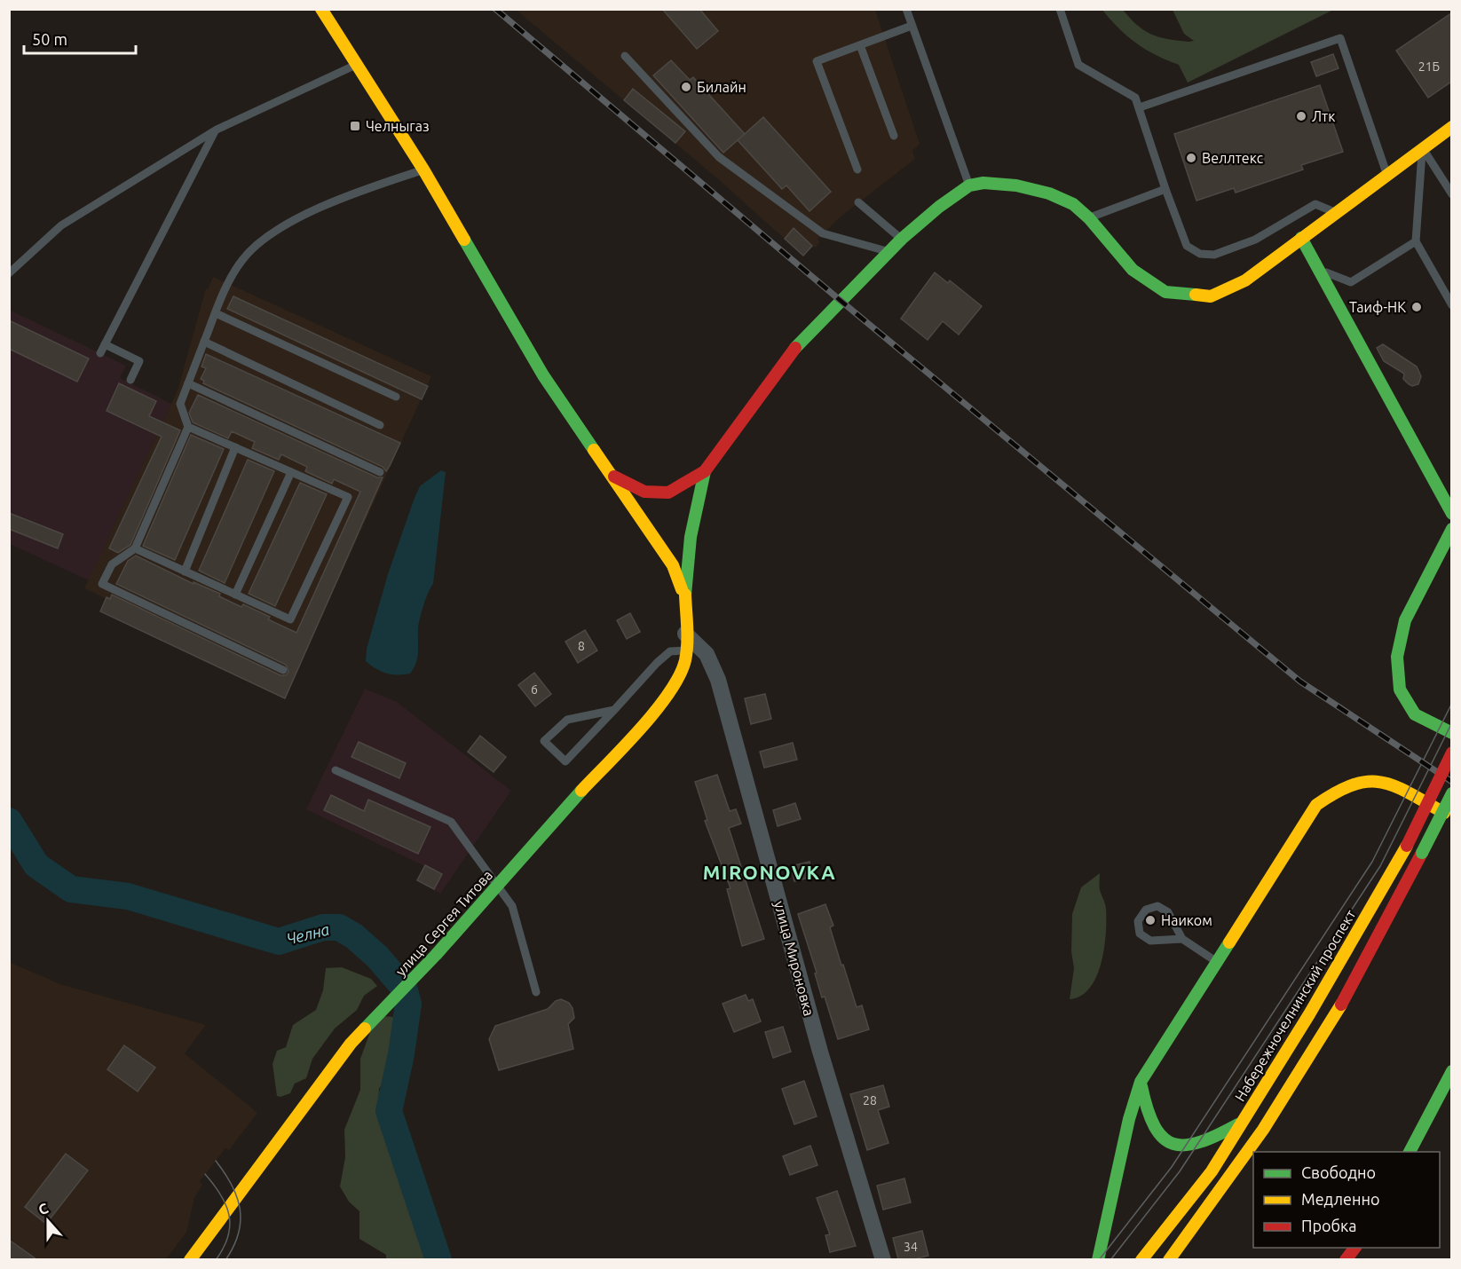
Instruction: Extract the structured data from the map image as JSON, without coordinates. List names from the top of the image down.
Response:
{
  "streets": {
    "main road": ["улица Сергея Титова", "Набережночелнинский проспект"],
    "street": ["улица Мироновка"]
  },
  "crossings": [
    ["улица Сергея Титова", "улица Мироновка"]
  ],
  "districts": ["MIRONOVKA"],
  "water": ["Челна"],
  "places": {
    "other": [
      "Билайн",
      "Лтк",
      "Веллтекс",
      "Таиф-НК",
      "Наиком"
    ],
    "transit": ["Челныгаз"]
  },
  "house_numbers": [
    "21Б",
    "8",
    "6",
    "28",
    "34"
  ],
  "legend": ["Свободно", "Медленно", "Пробка"],
  "scale_bar": "50 m",
  "north": "top"
}
